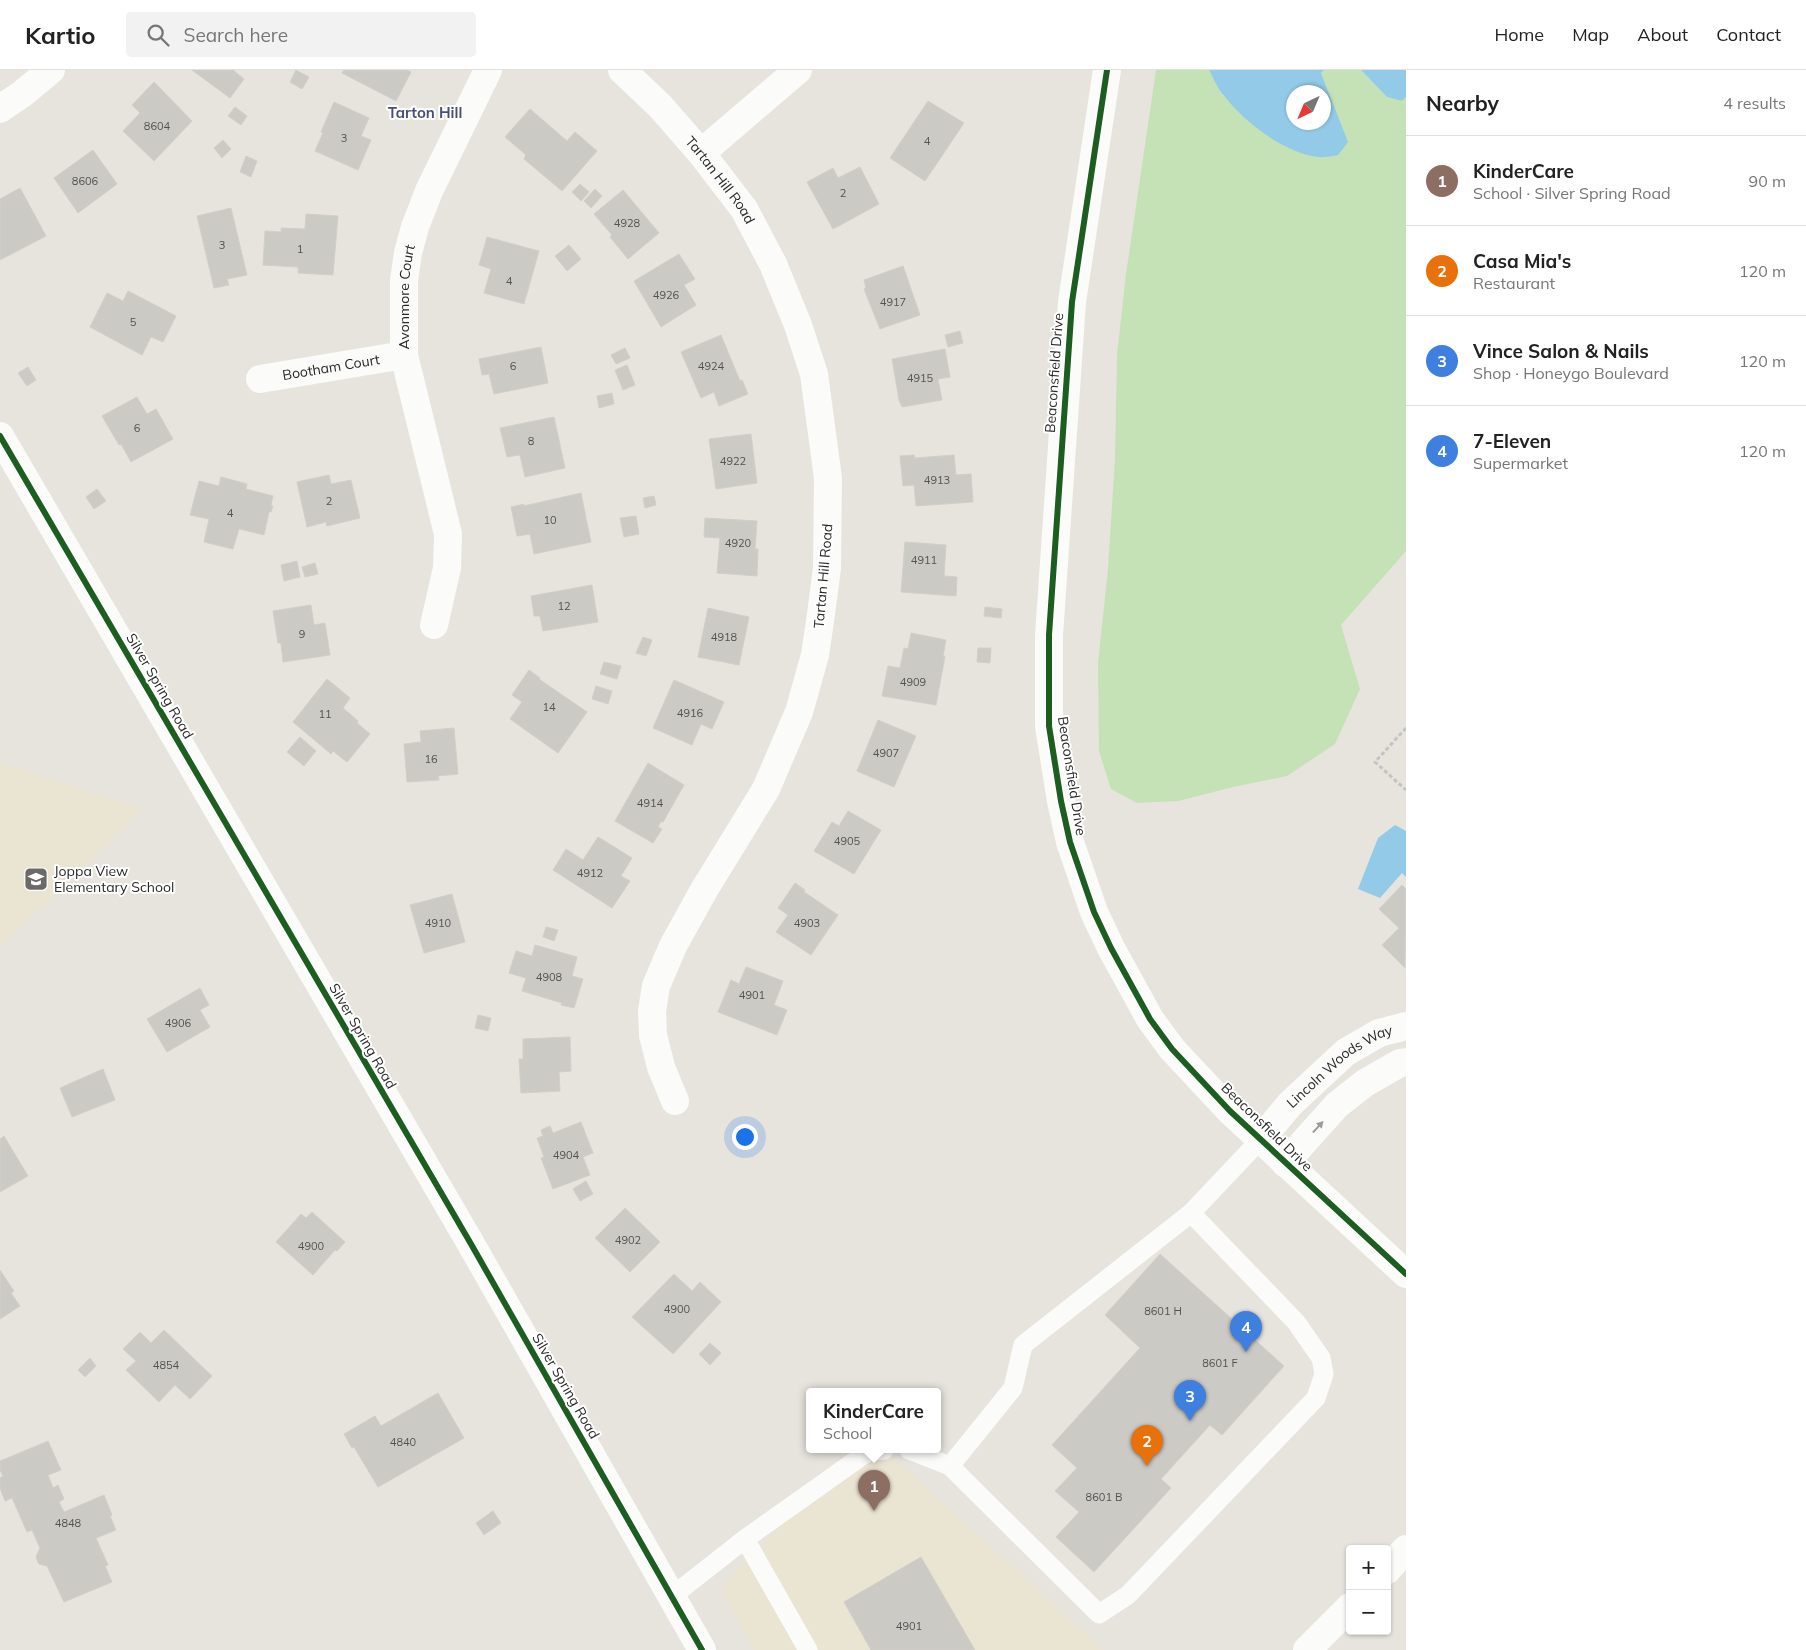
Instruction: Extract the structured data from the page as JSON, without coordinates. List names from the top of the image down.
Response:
{
  "streets": {
    "street": [
      "Tartan Hill Road",
      "Avonmore Court",
      "Bootham Court",
      "Beaconsfield Drive",
      "Silver Spring Road",
      "Lincoln Woods Way"
    ]
  },
  "crossings": [
    ["Avonmore Court", "Bootham Court"],
    ["Beaconsfield Drive", "Lincoln Woods Way"]
  ],
  "districts": ["Tarton Hill"],
  "places": {
    "school or university": ["Joppa View Elementary School"]
  },
  "house_numbers": [
    "8604",
    "3",
    "4",
    "8606",
    "2",
    "4928",
    "3",
    "1",
    "4",
    "4926",
    "4917",
    "5",
    "6",
    "4924",
    "4915",
    "6",
    "8",
    "4922",
    "4913",
    "2",
    "4",
    "10",
    "4920",
    "4911",
    "12",
    "9",
    "4918",
    "4909",
    "14",
    "4916",
    "11",
    "4907",
    "16",
    "4914",
    "4905",
    "4912",
    "4910",
    "4903",
    "4908",
    "4901",
    "4906",
    "4904",
    "4902",
    "4900",
    "4900",
    "8601 H",
    "8601 F",
    "4854",
    "4840",
    "8601 B",
    "4848",
    "4901"
  ],
  "north": "bottom left",
  "page": {
    "header": "Kartio",
    "search": "Search here",
    "nav": [
      "Home",
      "Map",
      "About",
      "Contact"
    ],
    "heading": ["Nearby", "4 results"],
    "list": [
      {
        "mark": "1",
        "name": "KinderCare",
        "note": "School · Silver Spring Road",
        "value": "90 m"
      },
      {
        "mark": "2",
        "name": "Casa Mia's",
        "note": "Restaurant",
        "value": "120 m"
      },
      {
        "mark": "3",
        "name": "Vince Salon & Nails",
        "note": "Shop · Honeygo Boulevard",
        "value": "120 m"
      },
      {
        "mark": "4",
        "name": "7-Eleven",
        "note": "Supermarket",
        "value": "120 m"
      }
    ],
    "pins": [
      "4",
      "3",
      "2",
      "1"
    ],
    "popup": ["KinderCare", "School"],
    "map_buttons": ["+", "−"]
  }
}
